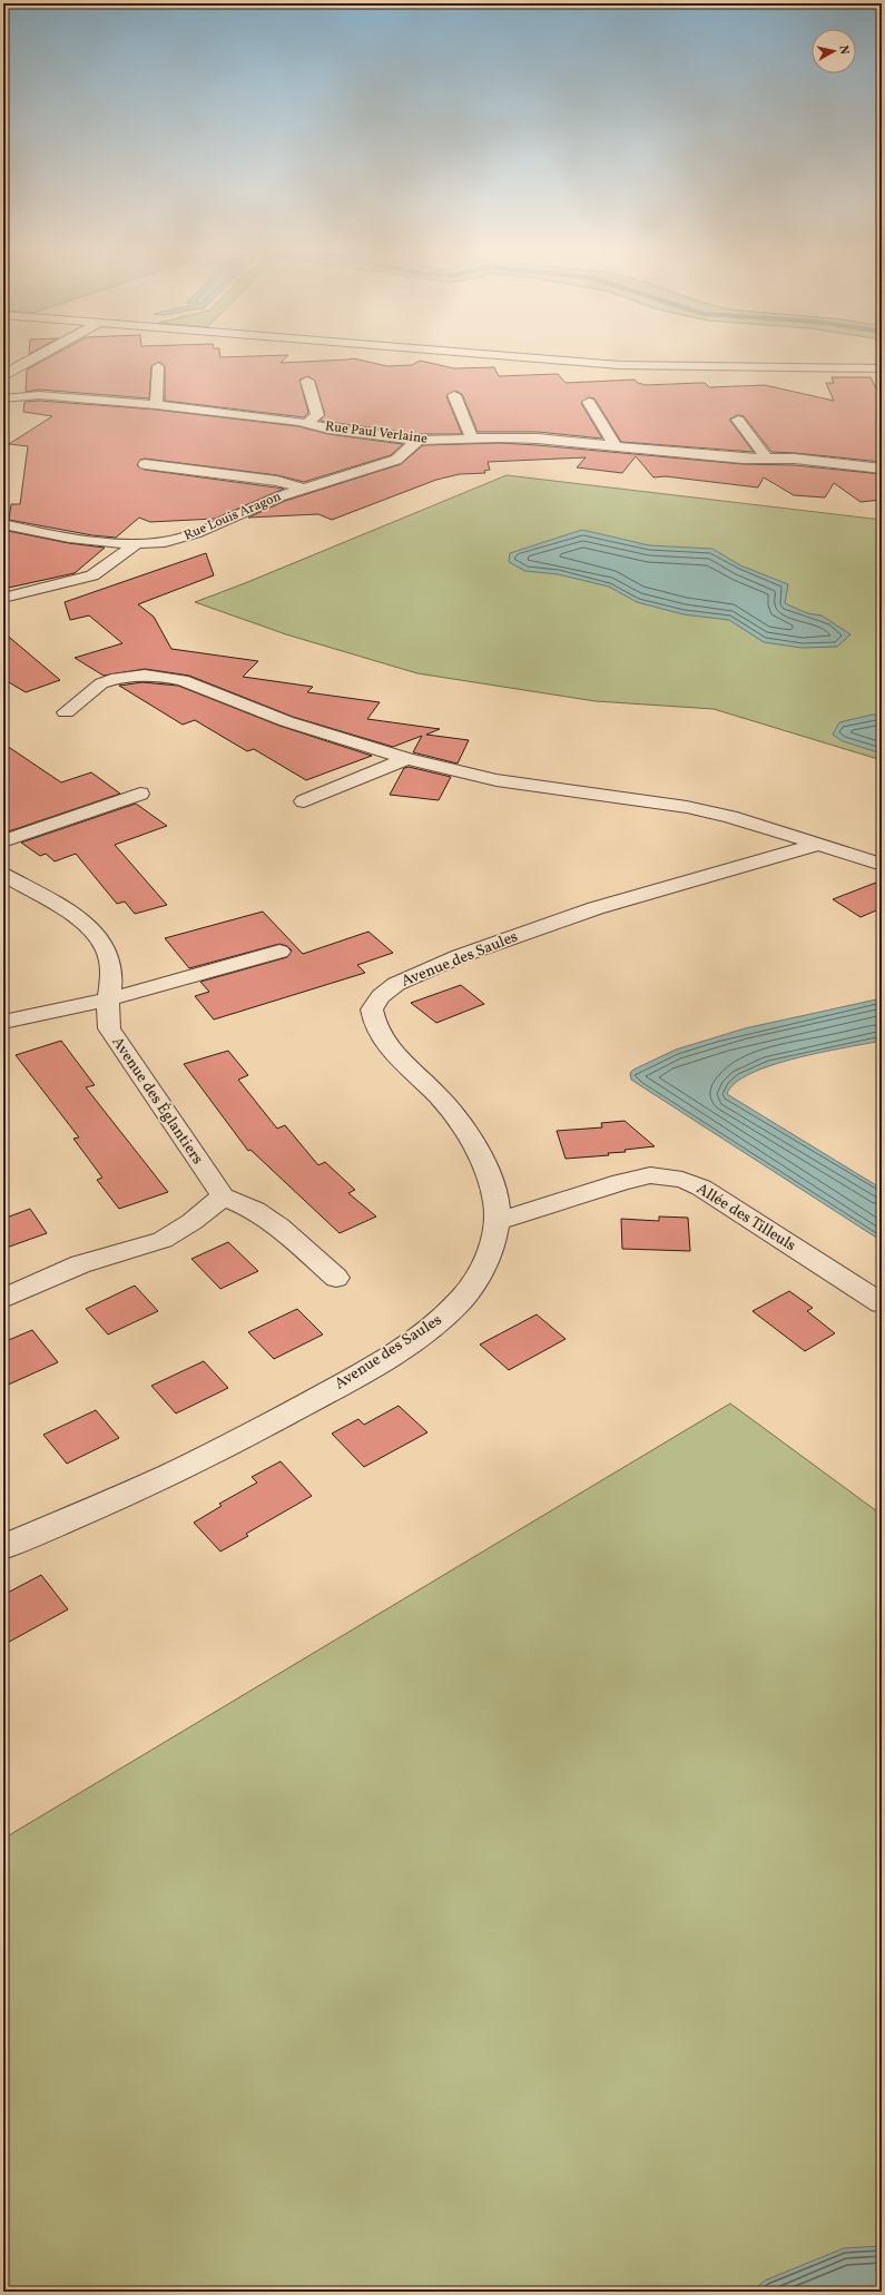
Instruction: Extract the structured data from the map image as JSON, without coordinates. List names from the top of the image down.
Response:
{
  "streets": {
    "street": [
      "Rue Paul Verlaine",
      "Rue Louis Aragon",
      "Avenue des Saules",
      "Avenue des Églantiers",
      "Allée des Tilleuls"
    ]
  },
  "crossings": [
    ["Rue Paul Verlaine", "Rue Louis Aragon"],
    ["Avenue des Saules", "Allée des Tilleuls"]
  ],
  "north": "right"
}
